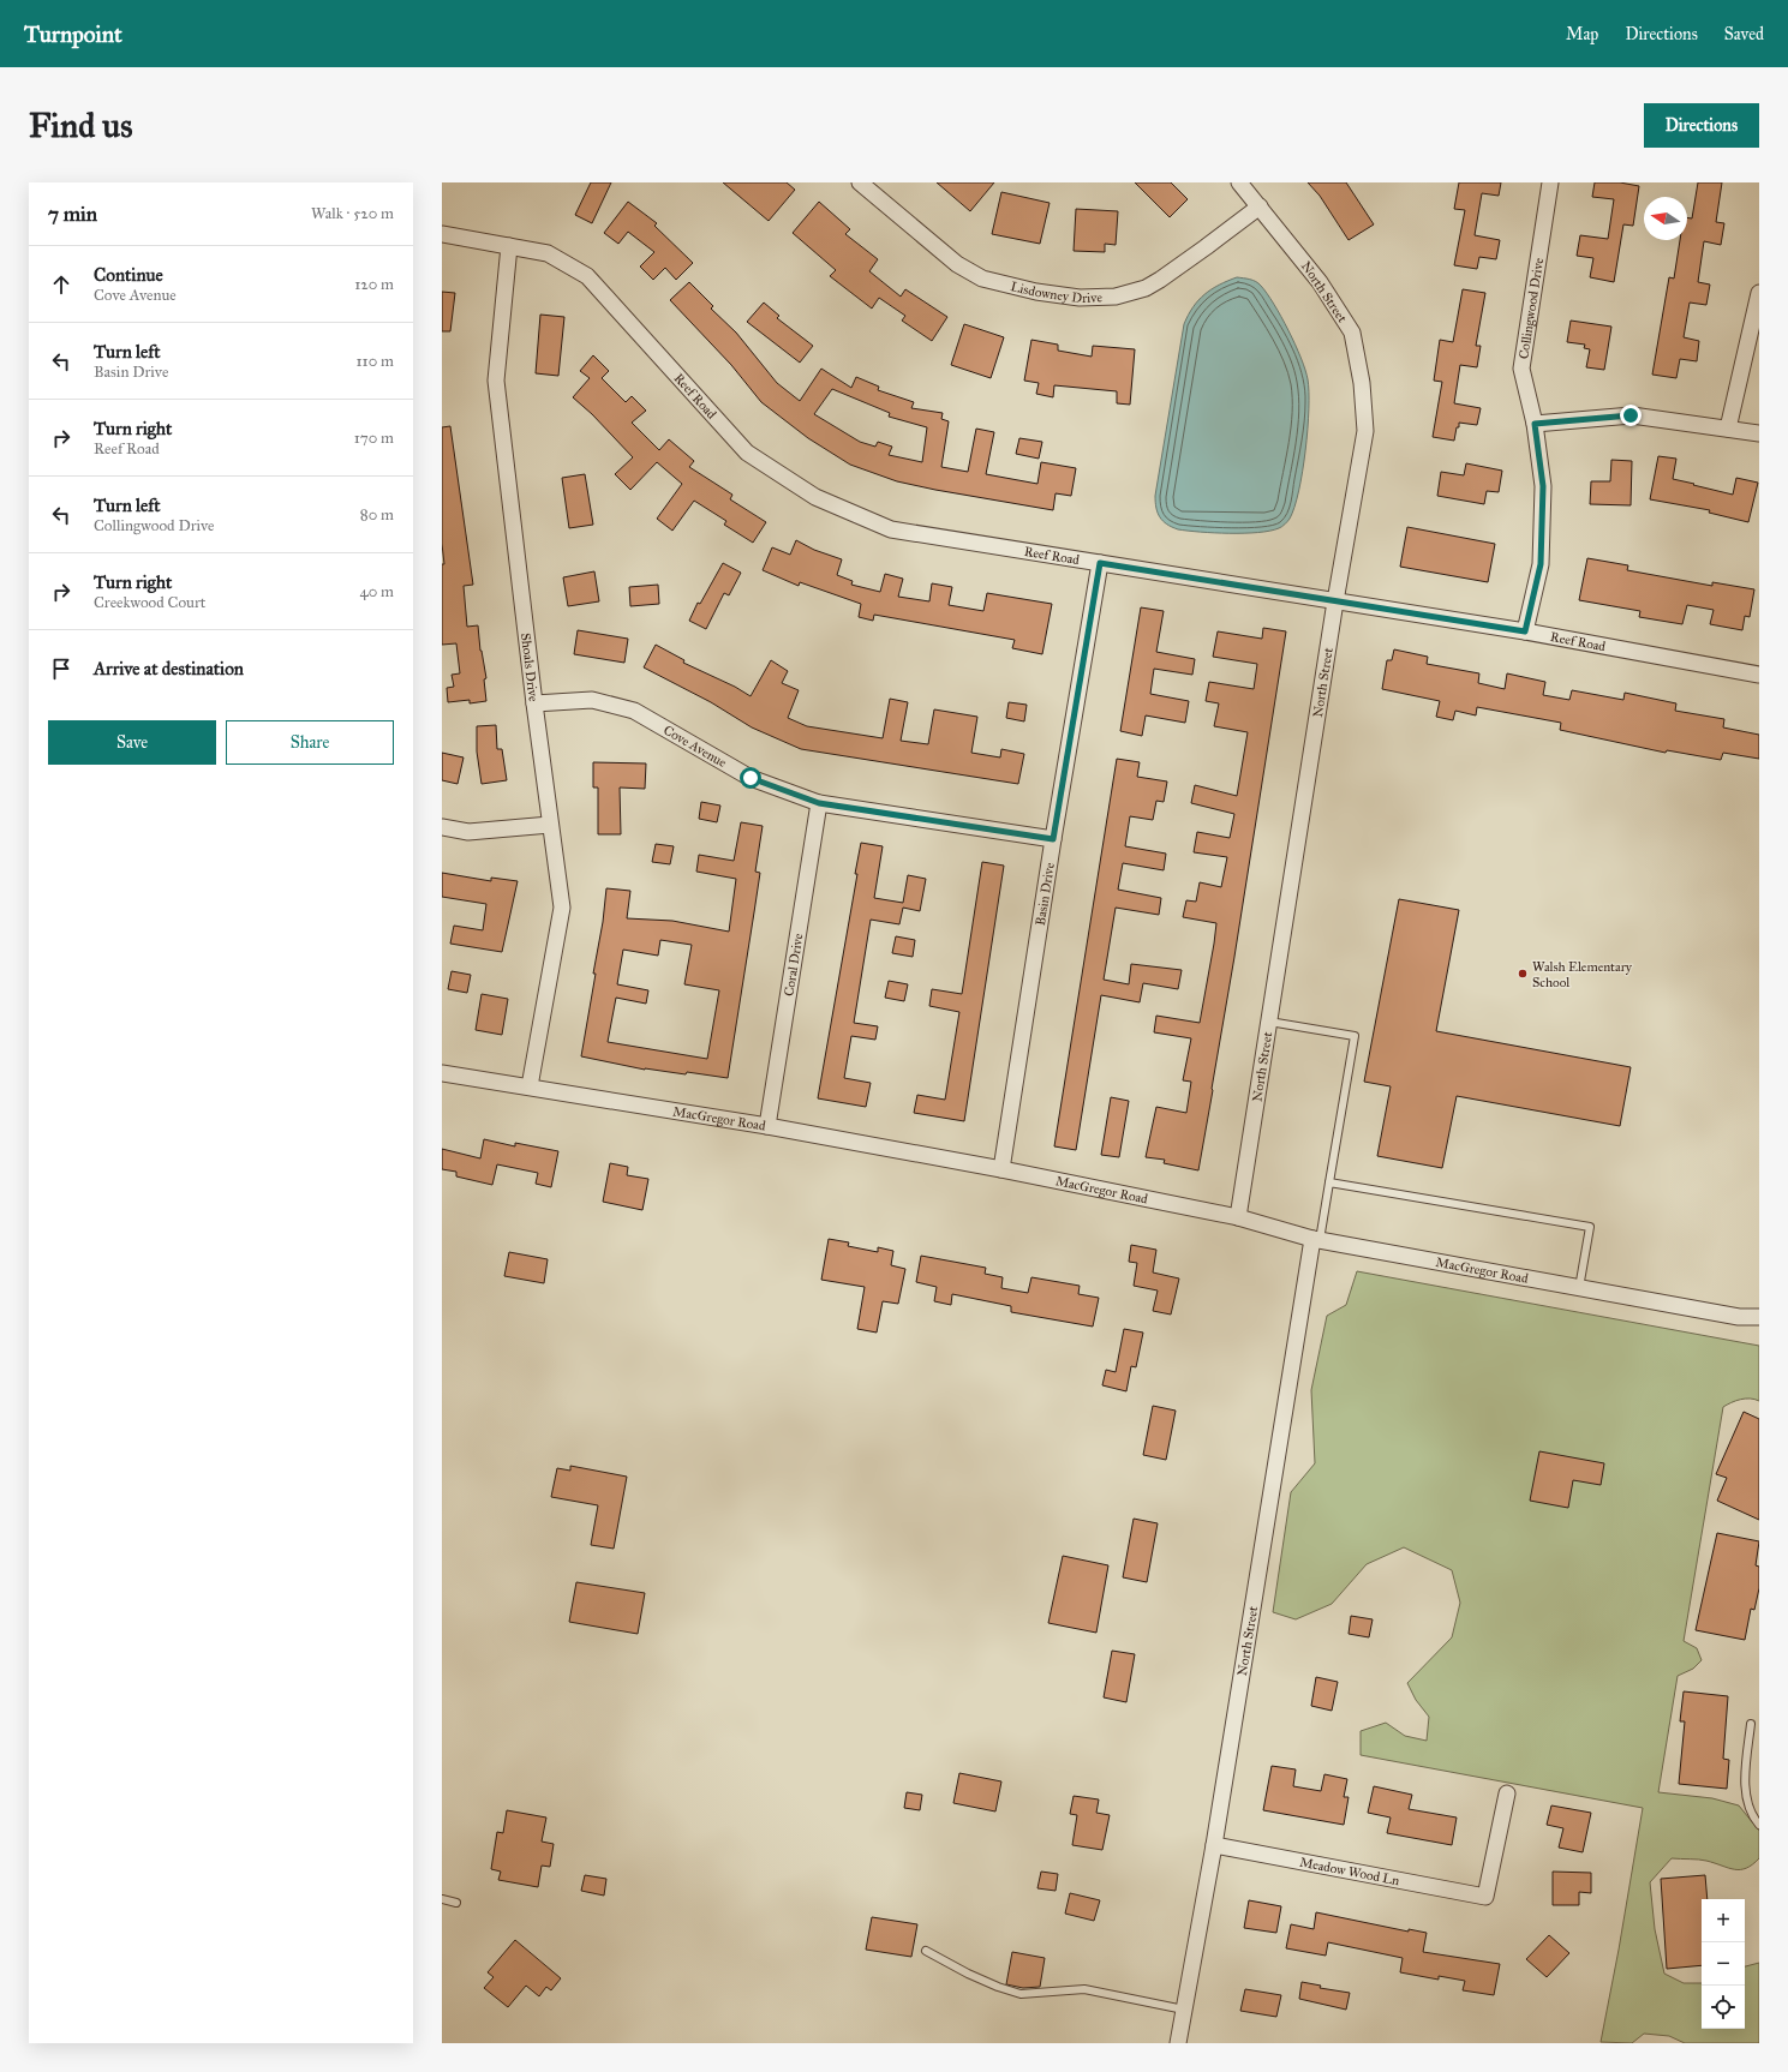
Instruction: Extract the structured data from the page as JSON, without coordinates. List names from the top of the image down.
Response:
{
  "streets": {
    "street": [
      "Lisdowney Drive",
      "North Street",
      "Collingwood Drive",
      "Reef Road",
      "Shoals Drive",
      "Cove Avenue",
      "Basin Drive",
      "Coral Drive",
      "MacGregor Road",
      "Meadow Wood Ln"
    ]
  },
  "crossings": [
    ["Lisdowney Drive", "North Street"],
    ["North Street", "Reef Road"],
    ["North Street", "MacGregor Road"],
    ["North Street", "Meadow Wood Ln"],
    ["Collingwood Drive", "Reef Road"],
    ["Reef Road", "Shoals Drive"],
    ["Reef Road", "Basin Drive"],
    ["Shoals Drive", "Cove Avenue"],
    ["Shoals Drive", "MacGregor Road"],
    ["Cove Avenue", "Basin Drive"],
    ["Cove Avenue", "Coral Drive"],
    ["Basin Drive", "MacGregor Road"],
    ["Coral Drive", "MacGregor Road"]
  ],
  "places": ["Walsh Elementary School"],
  "north": "left",
  "page": {
    "header": "Turnpoint",
    "nav": ["Map", "Directions", "Saved"],
    "buttons": [
      "Directions",
      ["Save", "Share"]
    ],
    "title": "Find us",
    "heading": ["7 min", "Walk · 520 m"],
    "list": [
      ["Continue", "Cove Avenue", "120 m"],
      ["Turn left", "Basin Drive", "110 m"],
      ["Turn right", "Reef Road", "170 m"],
      ["Turn left", "Collingwood Drive", "80 m"],
      ["Turn right", "Creekwood Court", "40 m"],
      "Arrive at destination"
    ],
    "map_buttons": ["+", "−"]
  }
}
